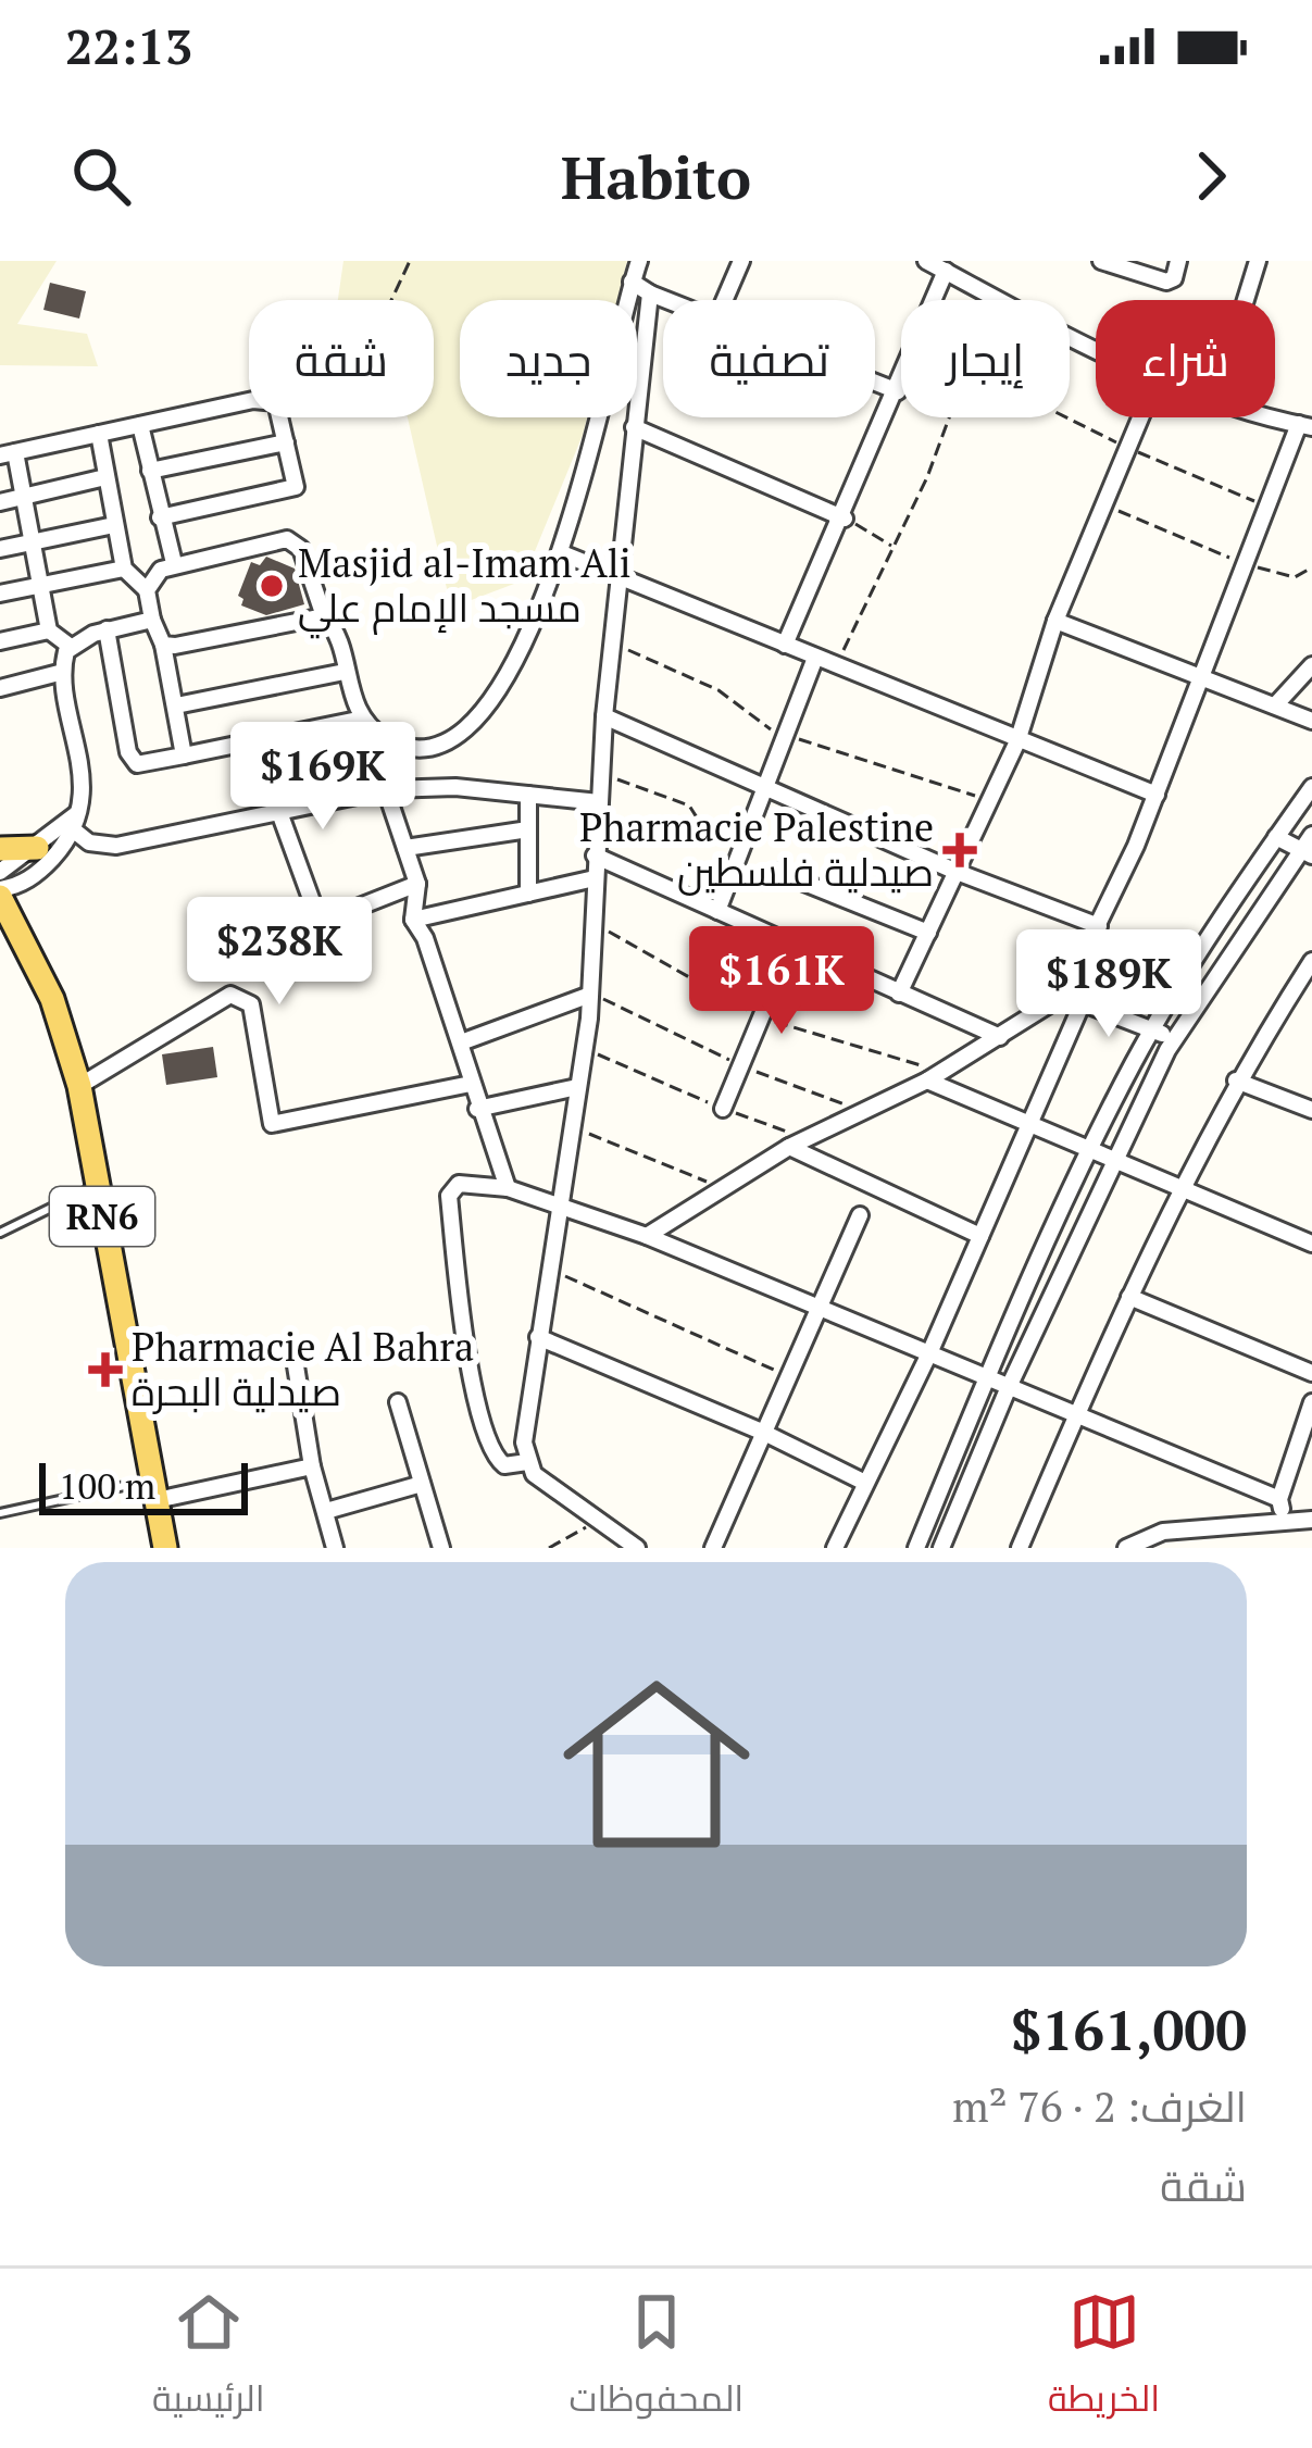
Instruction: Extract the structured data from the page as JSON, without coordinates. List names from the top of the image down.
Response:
{
  "streets": {
    "main road": ["RN6"]
  },
  "places": {
    "other": ["Masjid al-Imam Ali مسجد الإمام علي"],
    "health": ["Pharmacie Palestine صيدلية فلسطين", "Pharmacie Al Bahra صيدلية البحرة"]
  },
  "scale_bar": "100 m",
  "page": {
    "status": "22:13",
    "header": "Habito",
    "chip": [
      "شراء",
      "إيجار",
      "تصفية",
      "جديد",
      "شقة"
    ],
    "price": [
      "$169K",
      "$238K",
      "$161K",
      "$189K"
    ],
    "scale": "100 m",
    "list": [
      {
        "name": "$161,000",
        "note": "الغرف: 2 · 76 m² · شقة"
      }
    ],
    "tabs": ["الخريطة", "المحفوظات", "الرئيسية"]
  }
}
